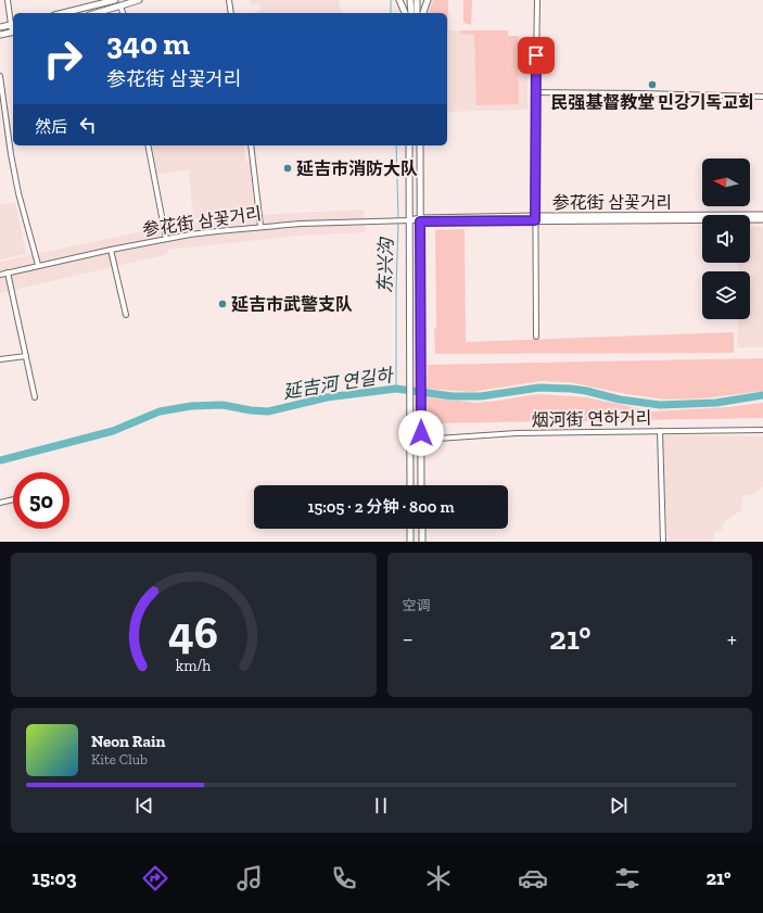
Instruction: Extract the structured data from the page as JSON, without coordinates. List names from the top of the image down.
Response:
{
  "streets": {
    "main road": ["参花街 삼꽃거리"],
    "street": ["烟河街 연하거리"]
  },
  "water": ["东兴沟", "延吉河 연길하"],
  "places": ["民强基督教堂 민강기독교회", "延吉市消防大队", "延吉市武警支队"],
  "north": "left",
  "page": {
    "turn": ["340 m", "参花街 삼꽃거리"],
    "then": "然后",
    "limit": "50",
    "trip": "15:05 · 2 分钟 · 800 m",
    "tile": "空调",
    "heat": ["−", "21°", "+"],
    "song": ["Neon Rain", "Kite Club"],
    "tabs": ["15:03", "21°"],
    "gauge": ["46", "km/h"]
  }
}
